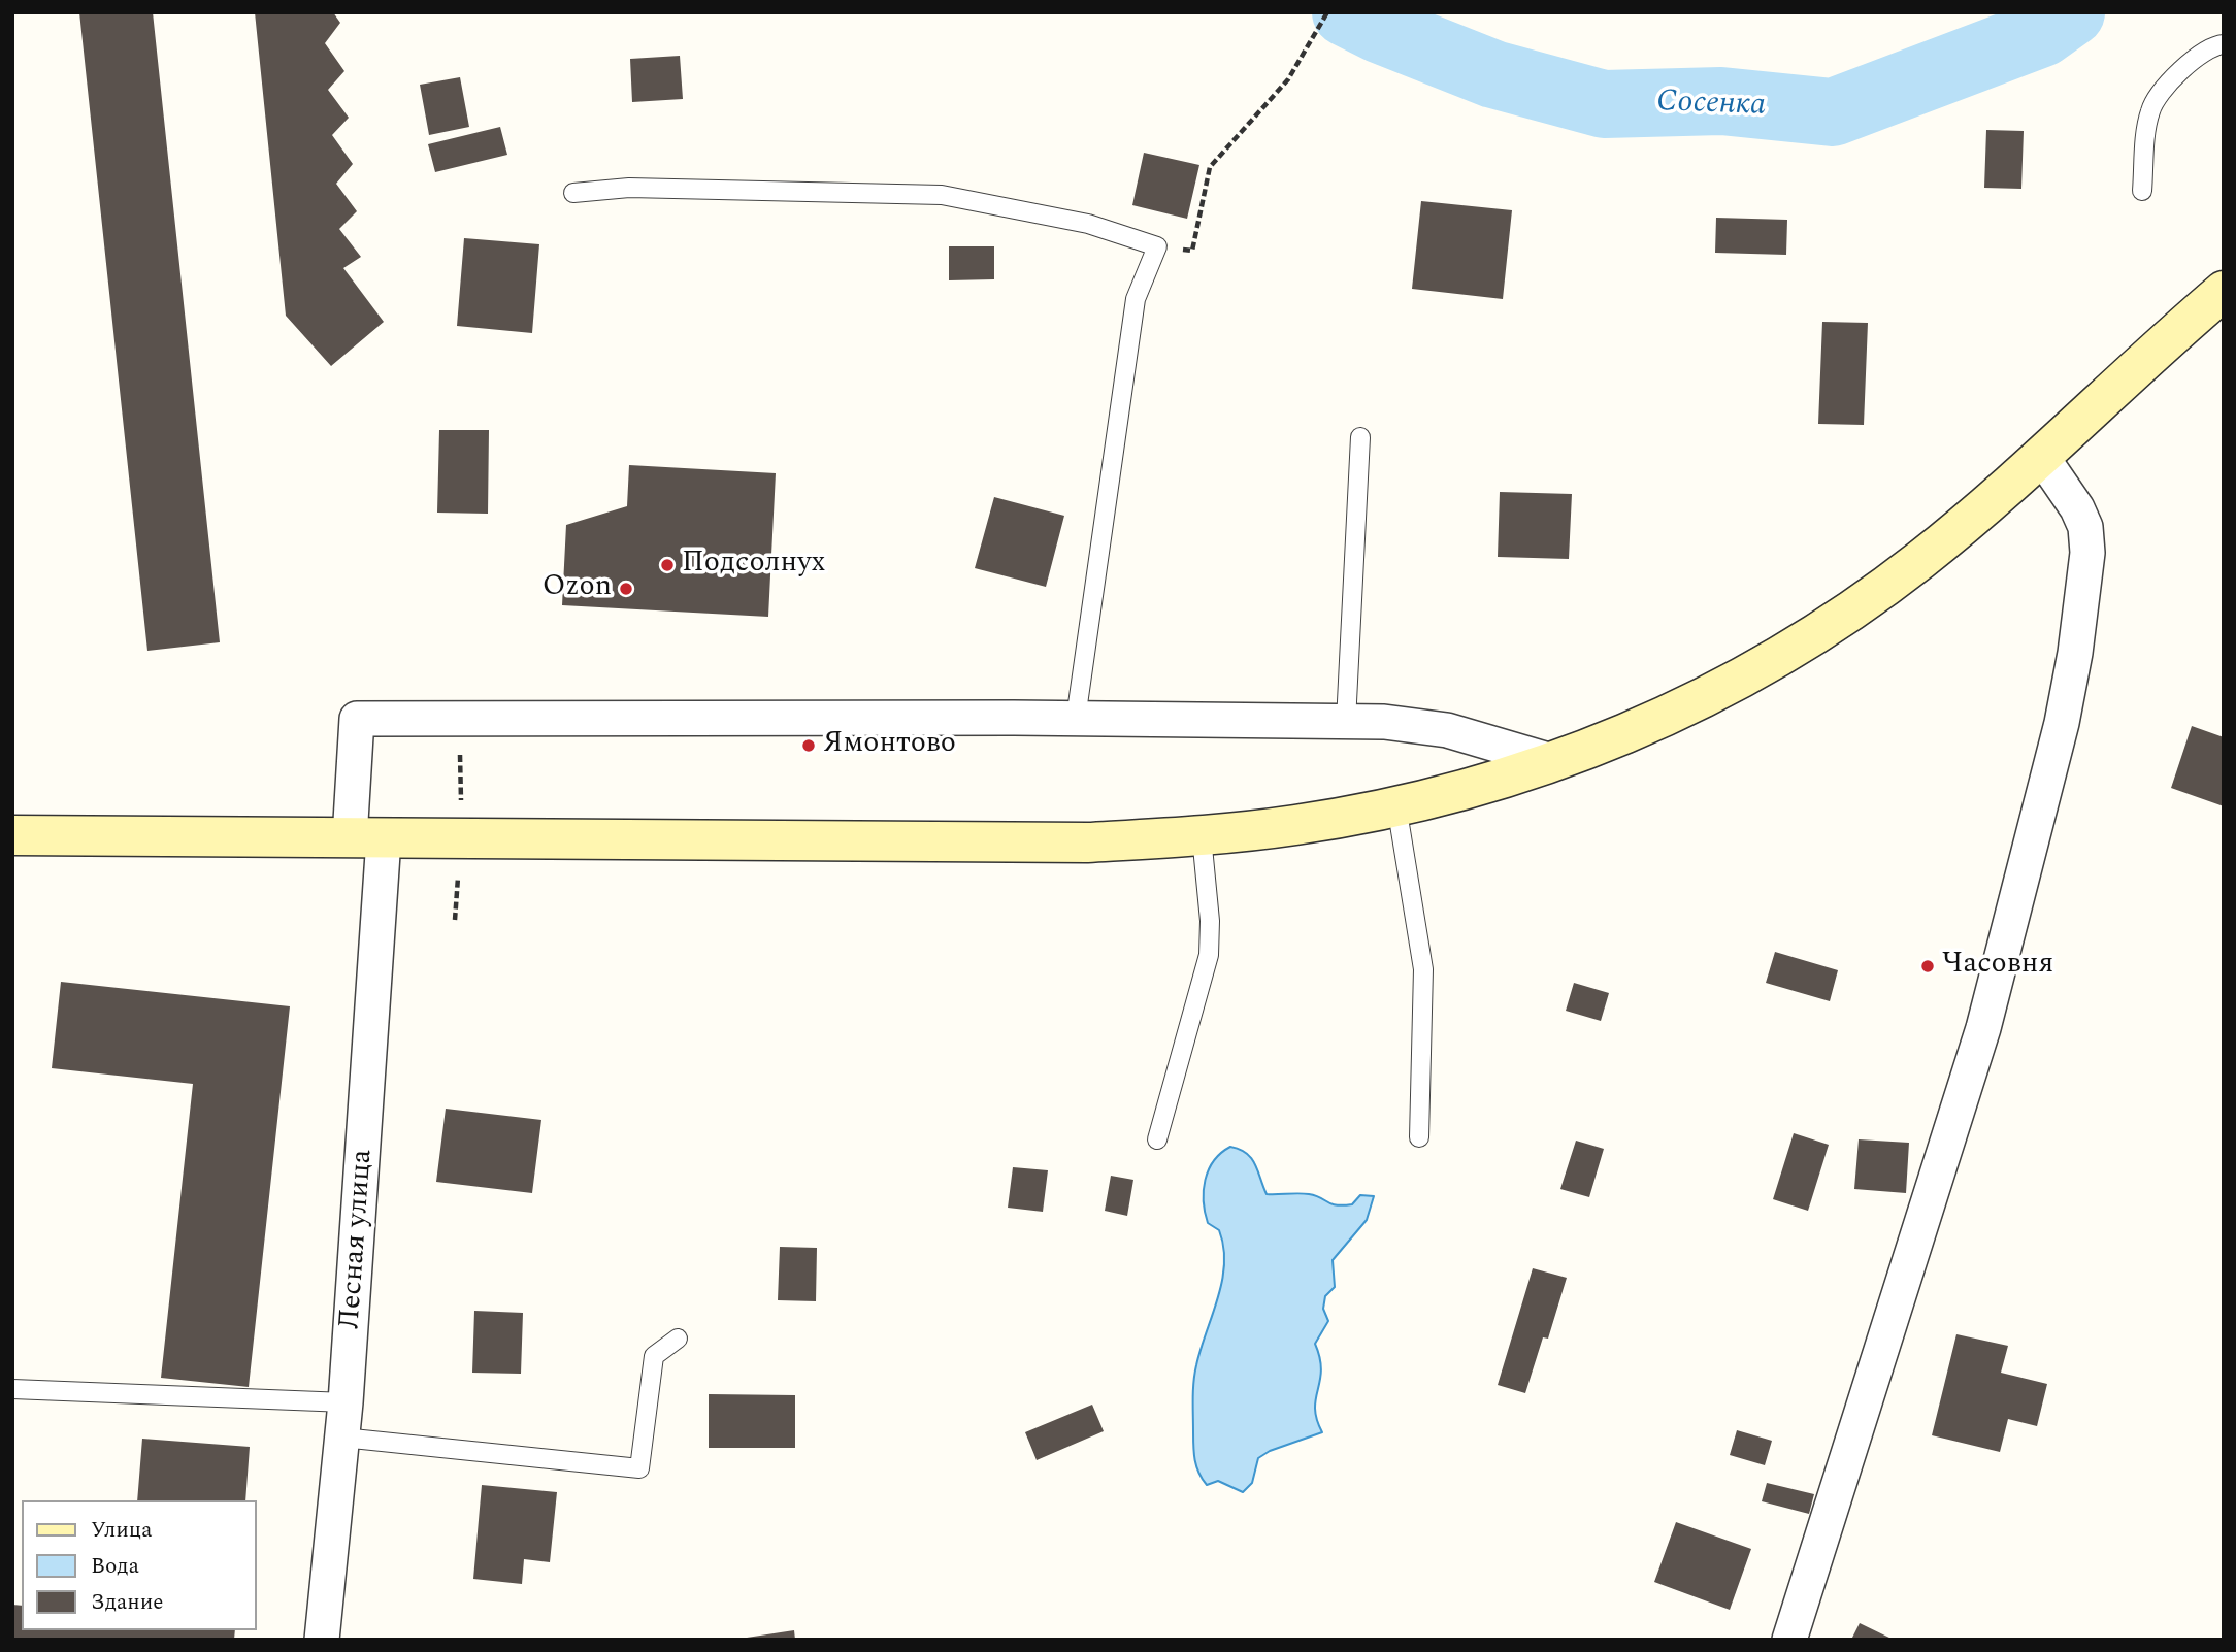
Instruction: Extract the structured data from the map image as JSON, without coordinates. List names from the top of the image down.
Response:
{
  "streets": {
    "street": ["Лесная улица"]
  },
  "water": ["Сосенка"],
  "places": [
    "Подсолнух",
    "Ozon",
    "Ямонтово",
    "Часовня"
  ],
  "legend": ["Улица", "Вода", "Здание"]
}
